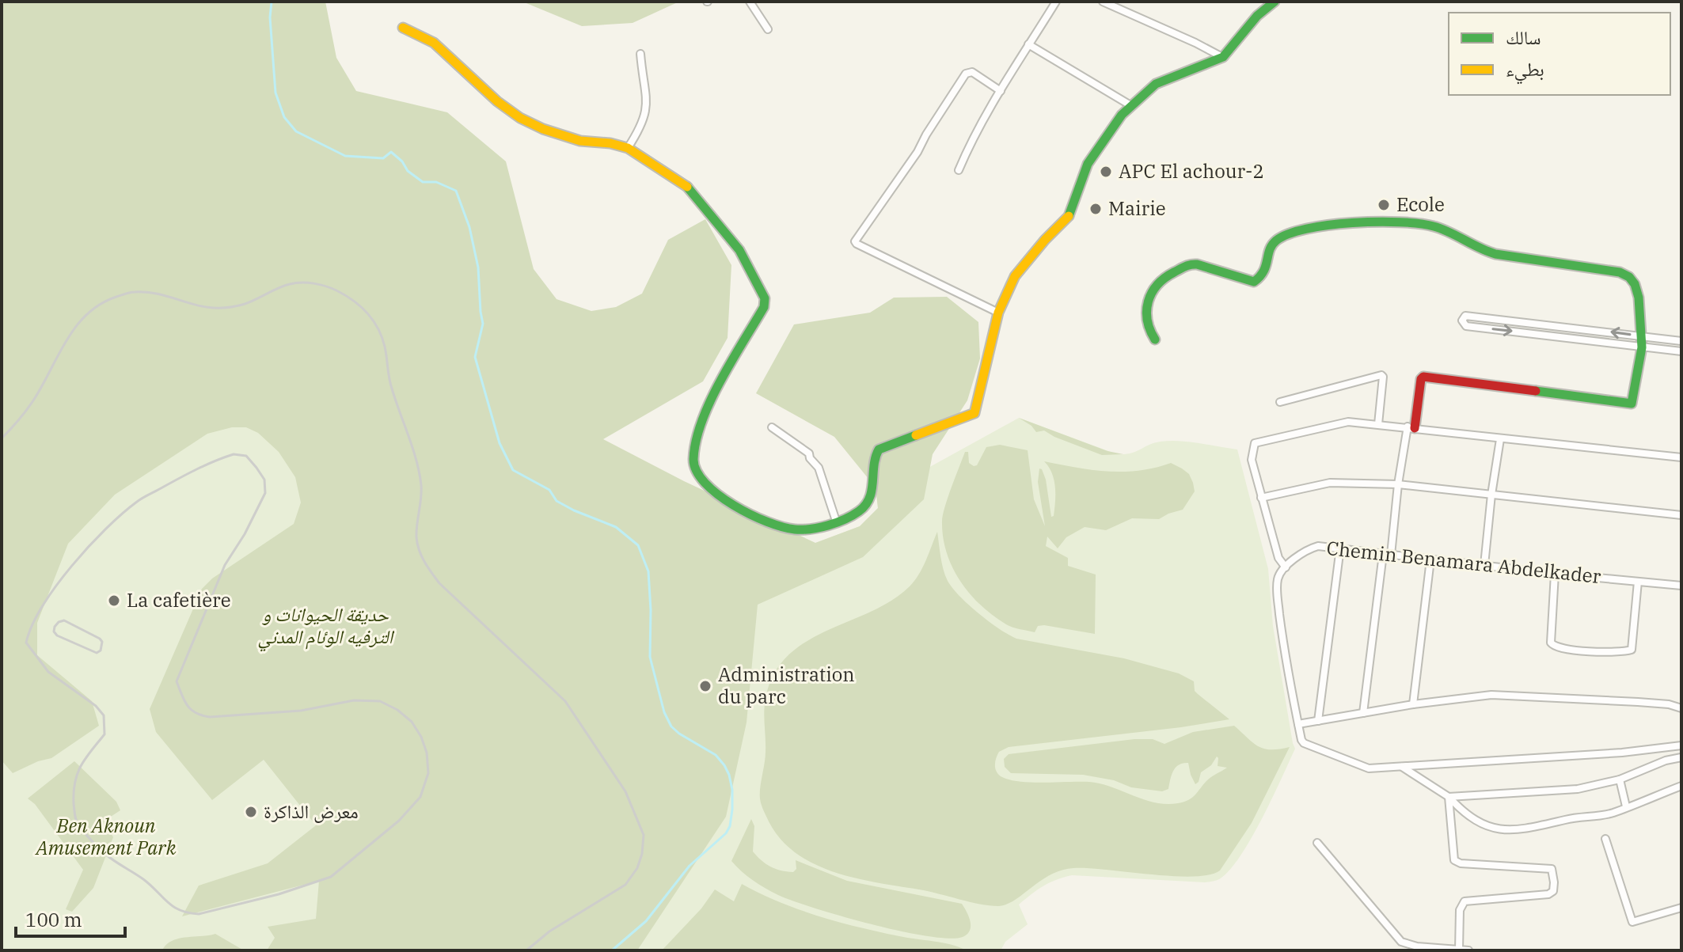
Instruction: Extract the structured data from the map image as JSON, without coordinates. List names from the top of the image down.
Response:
{
  "streets": {
    "street": ["Chemin Benamara Abdelkader"]
  },
  "parks": ["حديقة الحيوانات و الترفيه الوئام المدني", "Ben Aknoun Amusement Park"],
  "places": [
    "APC El achour-2",
    "Ecole",
    "Mairie",
    "La cafetière",
    "Administration du parc",
    "معرض الذاكرة"
  ],
  "legend": ["سالك", "بطيء"],
  "scale_bar": "100 m"
}
